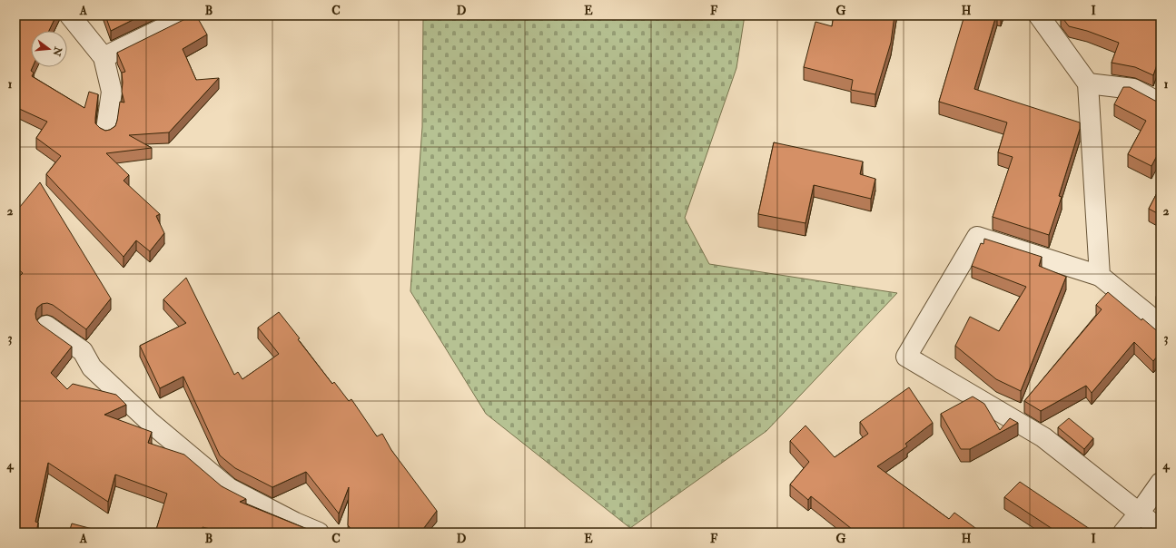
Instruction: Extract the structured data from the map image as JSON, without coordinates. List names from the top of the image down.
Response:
{
  "north": "right",
  "grid": {
    "columns": [
      "A",
      "B",
      "C",
      "D",
      "E",
      "F",
      "G",
      "H",
      "I"
    ],
    "rows": [
      "1",
      "2",
      "3",
      "4"
    ]
  }
}
